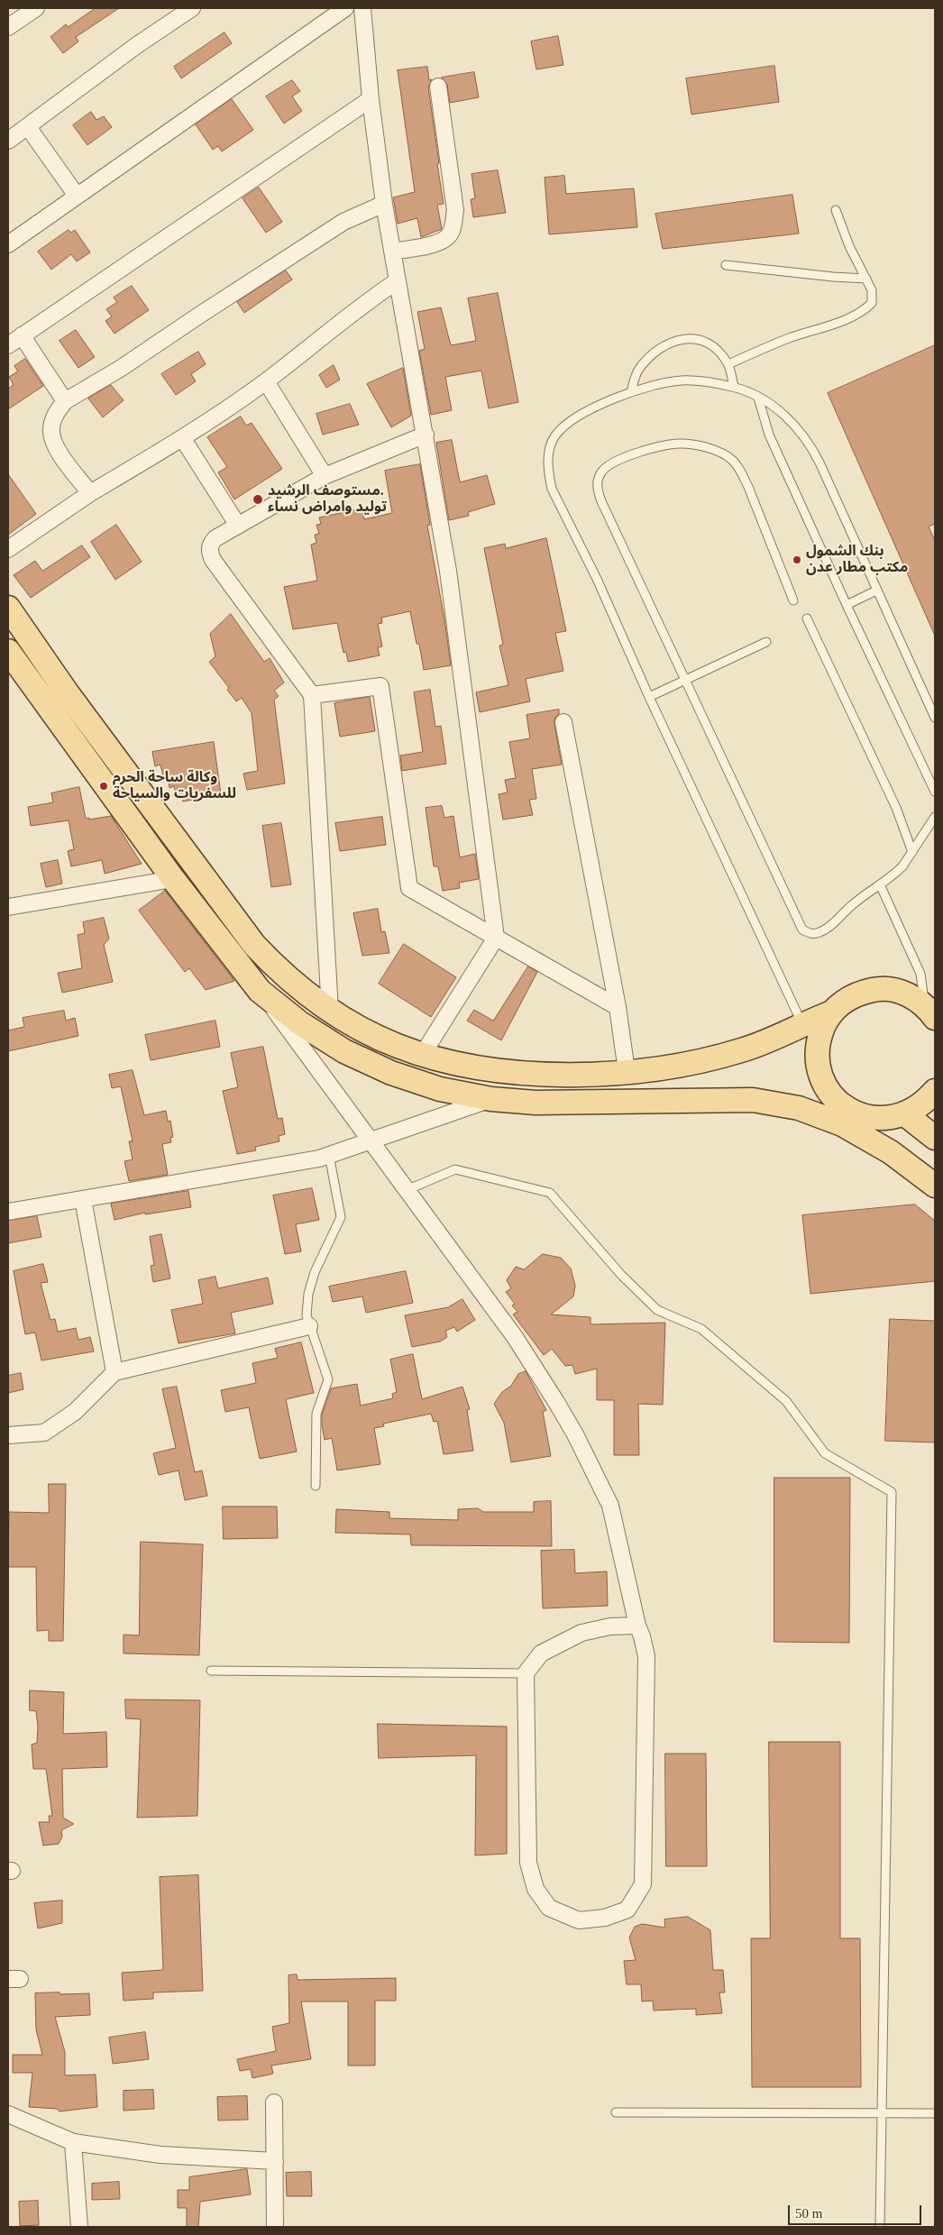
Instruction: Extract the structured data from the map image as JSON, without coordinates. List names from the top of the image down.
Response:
{
  "places": ["مستوصف الرشيد. توليد وامراض نساء", "بنك الشمول مكتب مطار عدن", "وكالة ساحة الحرم للسفريات والسياحة"],
  "scale_bar": "50 m"
}
